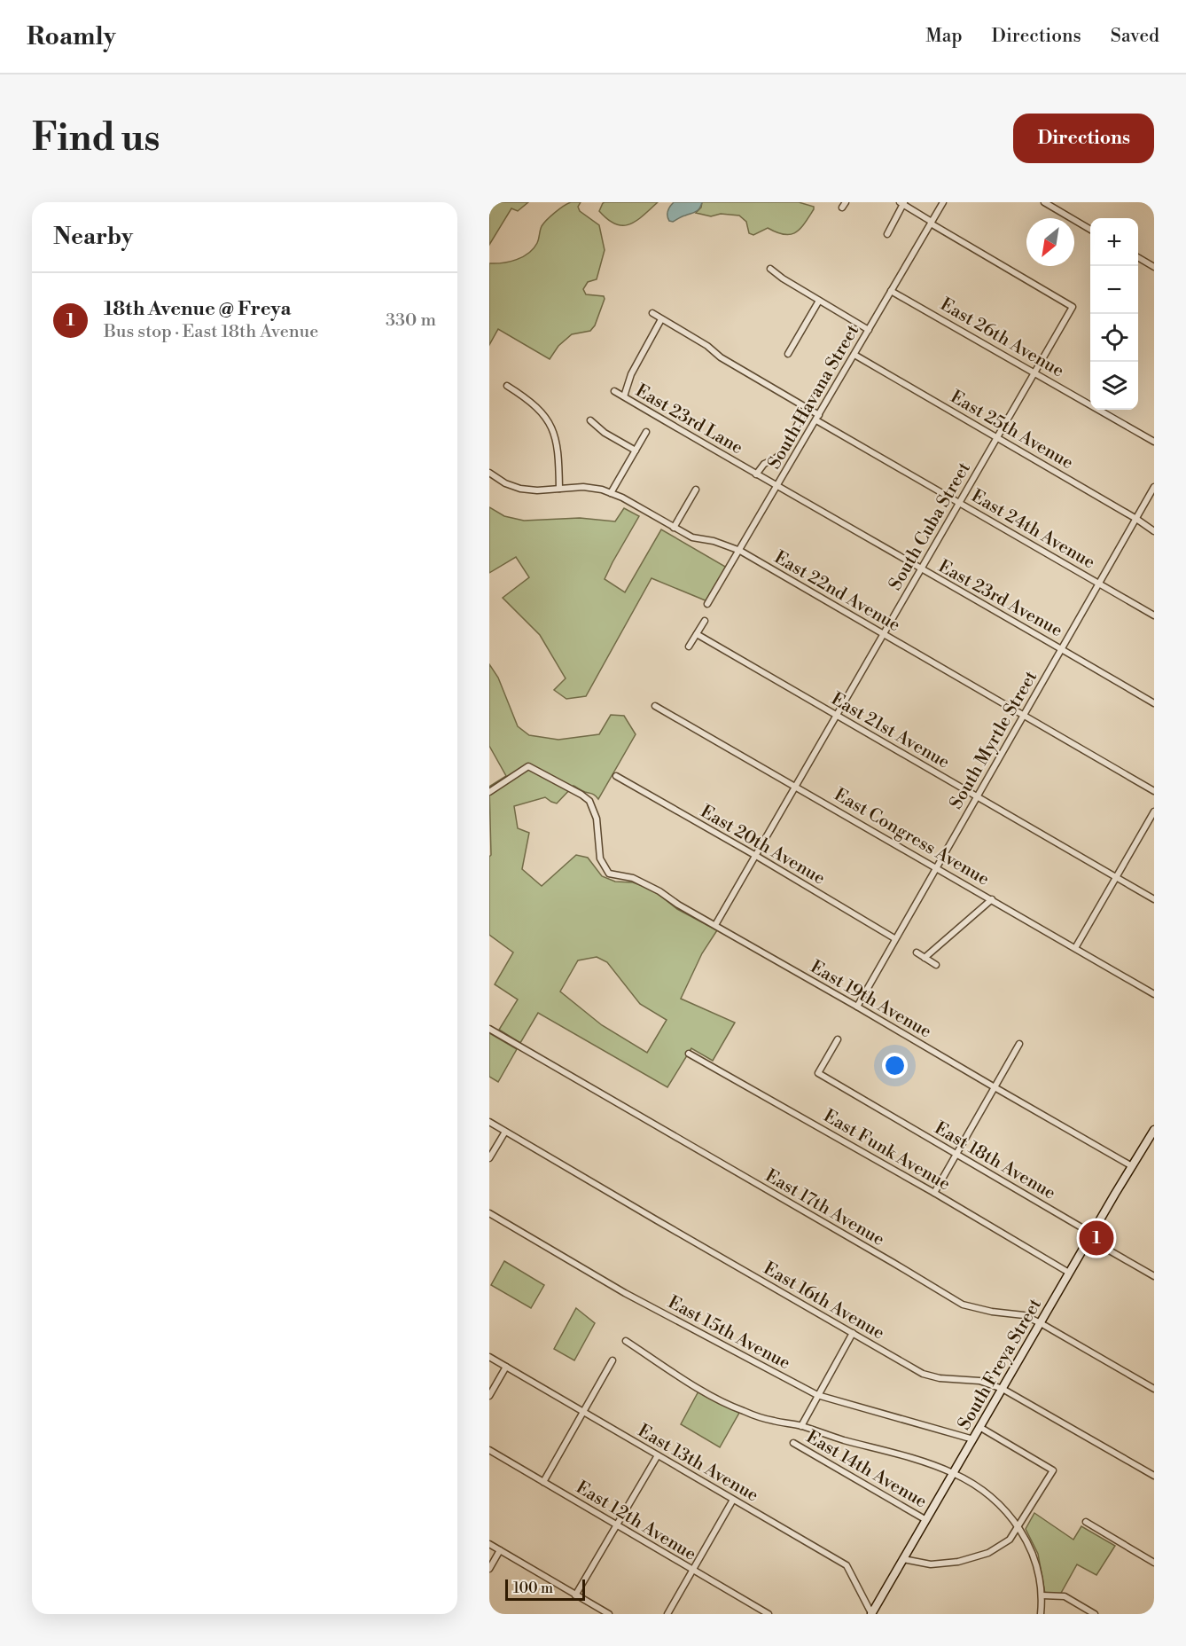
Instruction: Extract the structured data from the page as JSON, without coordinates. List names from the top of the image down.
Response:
{
  "streets": {
    "main road": ["South Freya Street"],
    "street": [
      "East 26th Avenue",
      "South Havana Street",
      "East 23rd Lane",
      "East 25th Avenue",
      "South Cuba Street",
      "East 24th Avenue",
      "East 22nd Avenue",
      "East 23rd Avenue",
      "East 21st Avenue",
      "South Myrtle Street",
      "East Congress Avenue",
      "East 20th Avenue",
      "East 19th Avenue",
      "East Funk Avenue",
      "East 18th Avenue",
      "East 17th Avenue",
      "East 16th Avenue",
      "East 15th Avenue",
      "East 13th Avenue",
      "East 14th Avenue",
      "East 12th Avenue"
    ]
  },
  "crossings": [
    ["East 26th Avenue", "South Havana Street"],
    ["East 26th Avenue", "South Cuba Street"],
    ["South Havana Street", "East 23rd Lane"],
    ["South Havana Street", "East 25th Avenue"],
    ["South Havana Street", "South Cuba Street"],
    ["South Havana Street", "East 24th Avenue"],
    ["South Havana Street", "East 22nd Avenue"],
    ["South Havana Street", "East 23rd Avenue"],
    ["East 23rd Lane", "East 23rd Avenue"],
    ["East 25th Avenue", "South Cuba Street"],
    ["East 25th Avenue", "South Myrtle Street"],
    ["South Cuba Street", "East 24th Avenue"],
    ["South Cuba Street", "East 22nd Avenue"],
    ["South Cuba Street", "East 23rd Avenue"],
    ["South Cuba Street", "East 21st Avenue"],
    ["South Cuba Street", "East Congress Avenue"],
    ["South Cuba Street", "East 20th Avenue"],
    ["South Cuba Street", "East 19th Avenue"],
    ["East 24th Avenue", "South Myrtle Street"],
    ["East 22nd Avenue", "South Myrtle Street"],
    ["East 23rd Avenue", "South Myrtle Street"],
    ["East 21st Avenue", "South Myrtle Street"],
    ["South Myrtle Street", "East Congress Avenue"],
    ["South Myrtle Street", "East 20th Avenue"],
    ["South Myrtle Street", "East 19th Avenue"],
    ["East 19th Avenue", "South Freya Street"],
    ["East Funk Avenue", "South Freya Street"],
    ["East 18th Avenue", "South Freya Street"],
    ["East 17th Avenue", "South Freya Street"],
    ["East 16th Avenue", "South Freya Street"],
    ["East 15th Avenue", "South Freya Street"],
    ["South Freya Street", "East 13th Avenue"],
    ["South Freya Street", "East 14th Avenue"]
  ],
  "scale_bar": "100 m",
  "north": "bottom left",
  "page": {
    "header": "Roamly",
    "nav": ["Map", "Directions", "Saved"],
    "buttons": "Directions",
    "title": "Find us",
    "heading": "Nearby",
    "map_buttons": ["+", "−"],
    "list": [
      {
        "mark": "1",
        "name": "18th Avenue @ Freya",
        "note": "Bus stop · East 18th Avenue",
        "value": "330 m"
      }
    ],
    "pins": "1",
    "scale": "100 m"
  }
}
